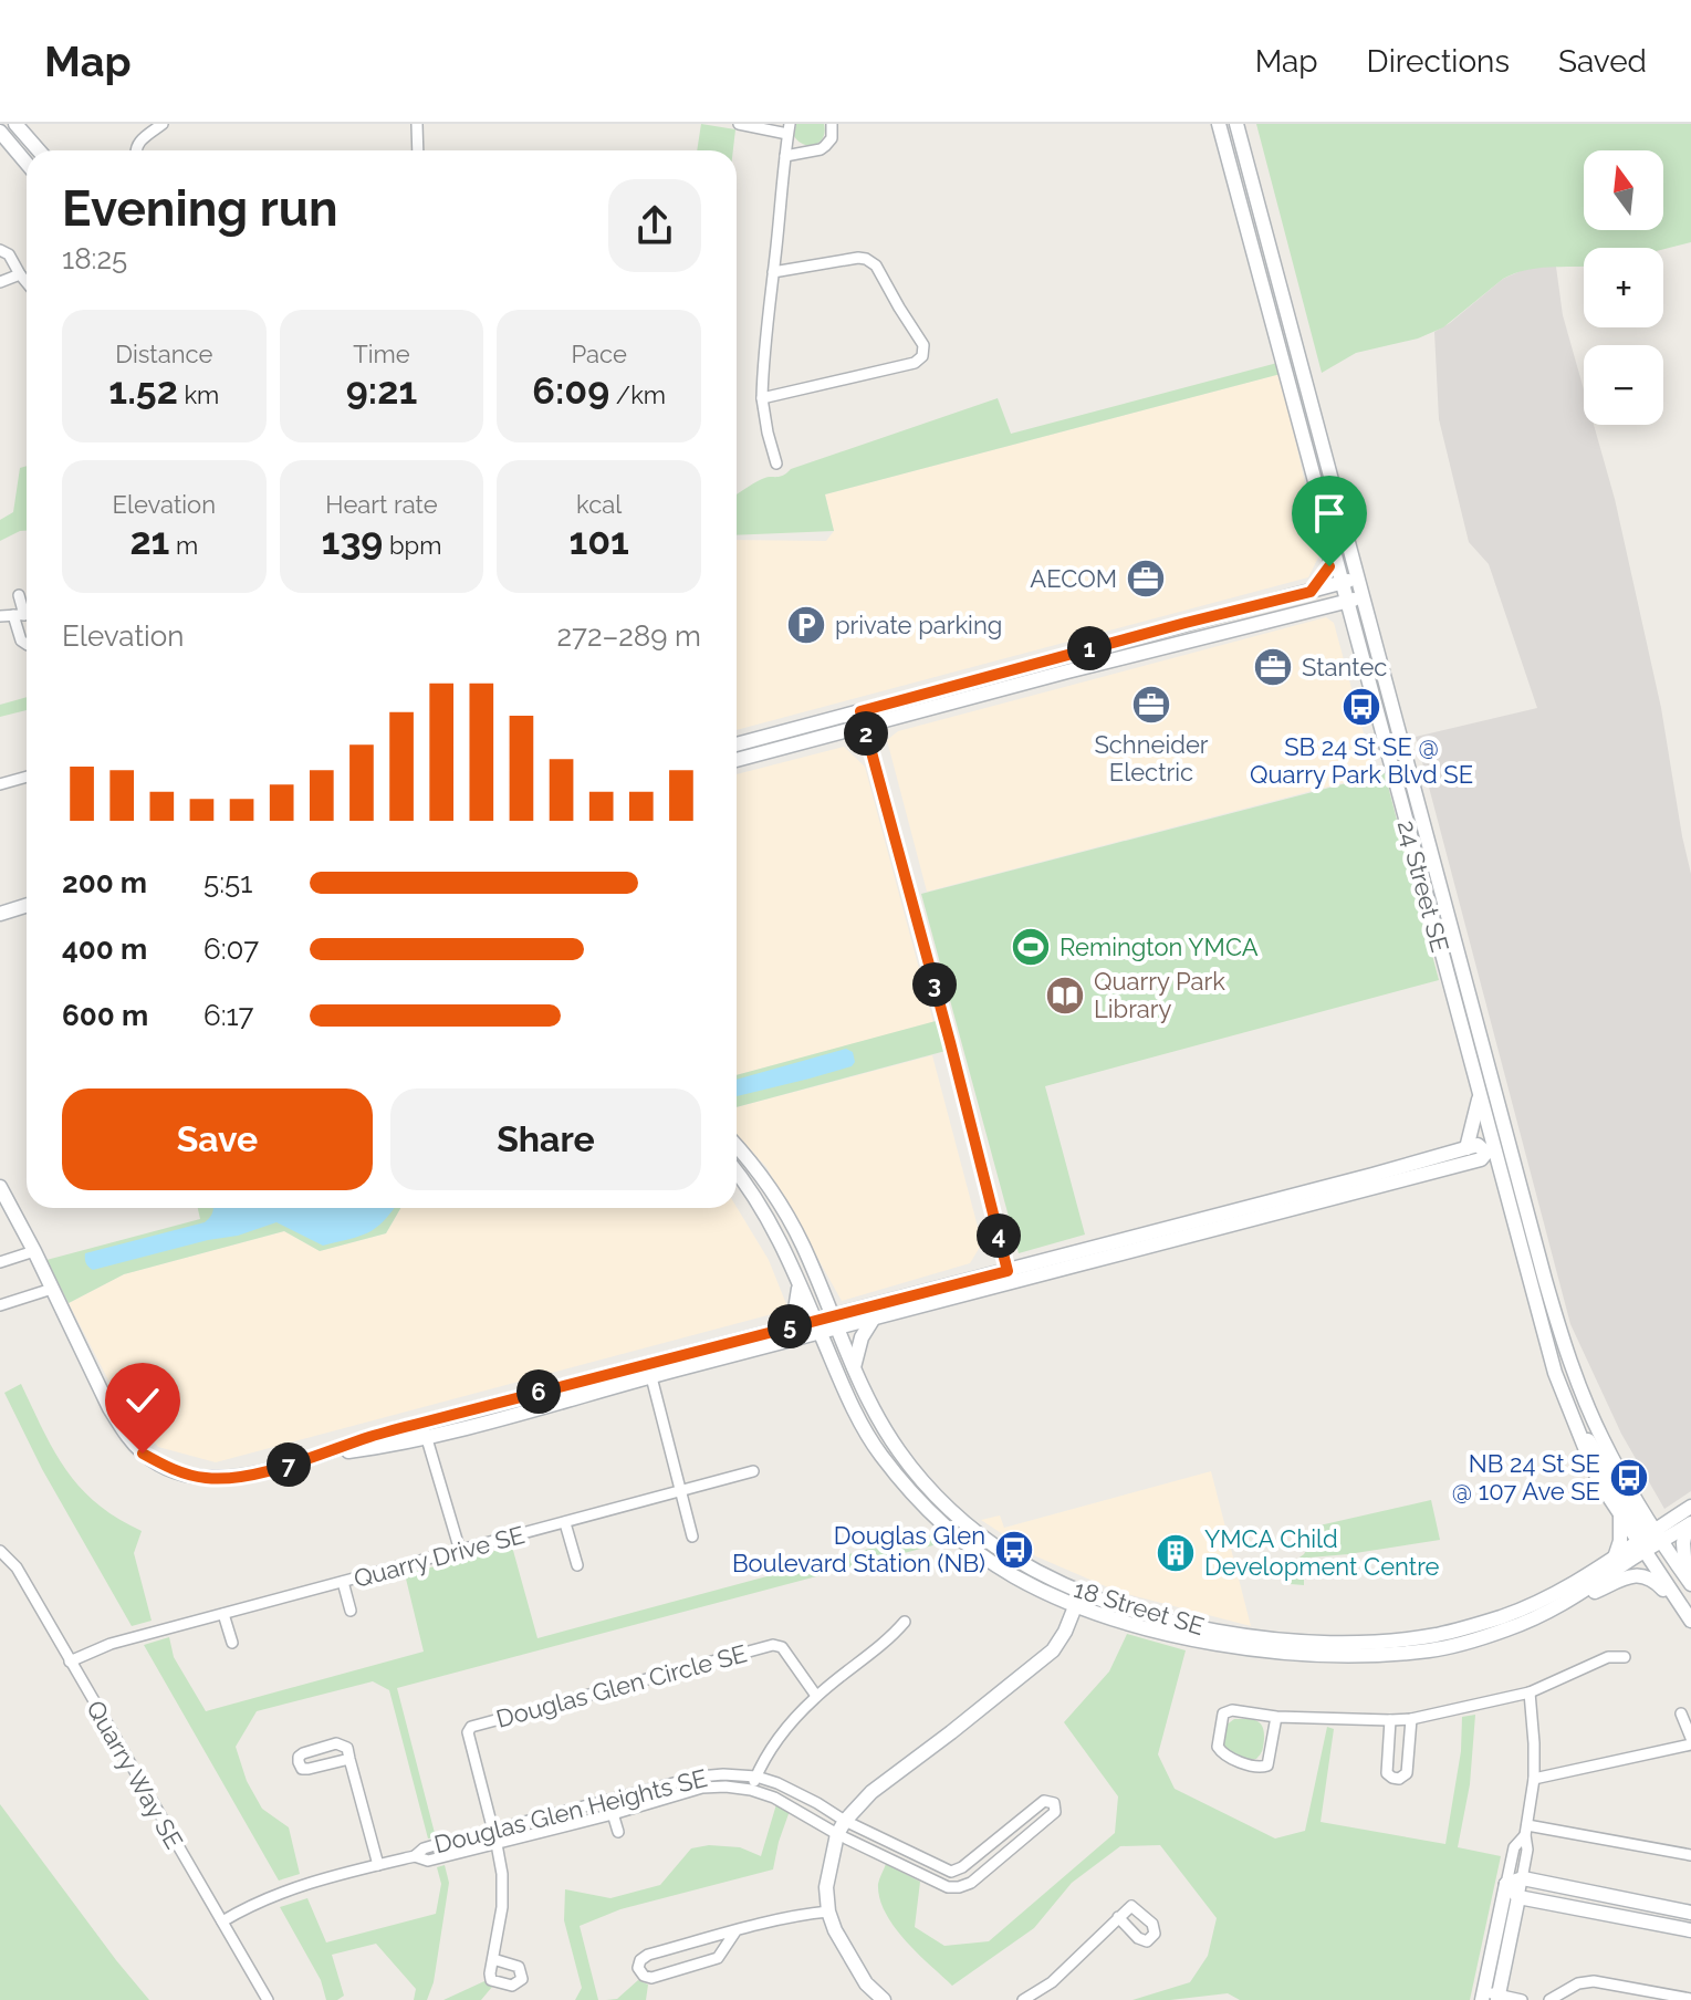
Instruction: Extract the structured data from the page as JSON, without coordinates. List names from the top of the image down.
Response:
{
  "streets": {
    "main road": ["24 Street SE", "18 Street SE"],
    "street": [
      "Quarry Drive SE",
      "Douglas Glen Circle SE",
      "Quarry Way SE",
      "Douglas Glen Heights SE"
    ]
  },
  "crossings": [
    ["24 Street SE", "18 Street SE"],
    ["Quarry Drive SE", "Quarry Way SE"],
    ["Douglas Glen Circle SE", "Douglas Glen Heights SE"]
  ],
  "places": {
    "office": ["AECOM", "Stantec", "Schneider Electric"],
    "parking": ["private parking"],
    "bus stop": ["SB 24 St SE @ Quarry Park Blvd SE", "NB 24 St SE @ 107 Ave SE", "Douglas Glen Boulevard Station (NB)"],
    "sports": ["Remington YMCA"],
    "library": ["Quarry Park Library"],
    "building": ["YMCA Child Development Centre"]
  },
  "north": "top",
  "page": {
    "header": "Map",
    "nav": ["Map", "Directions", "Saved"],
    "map_buttons": ["+", "−"],
    "heading": ["Evening run", "18:25"],
    "stats": [
      ["Distance", "1.52 km"],
      ["Time", "9:21"],
      ["Pace", "6:09 /km"],
      ["Elevation", "21 m"],
      ["Heart rate", "139 bpm"],
      ["kcal", "101"]
    ],
    "chart": ["Elevation", "272–289 m"],
    "pins": [
      "1",
      "2",
      "3",
      "4",
      "5",
      "6",
      "7"
    ],
    "list": [
      {
        "name": "200 m",
        "note": "5:51"
      },
      {
        "name": "400 m",
        "note": "6:07"
      },
      {
        "name": "600 m",
        "note": "6:17"
      }
    ],
    "buttons": ["Save", "Share"]
  }
}
